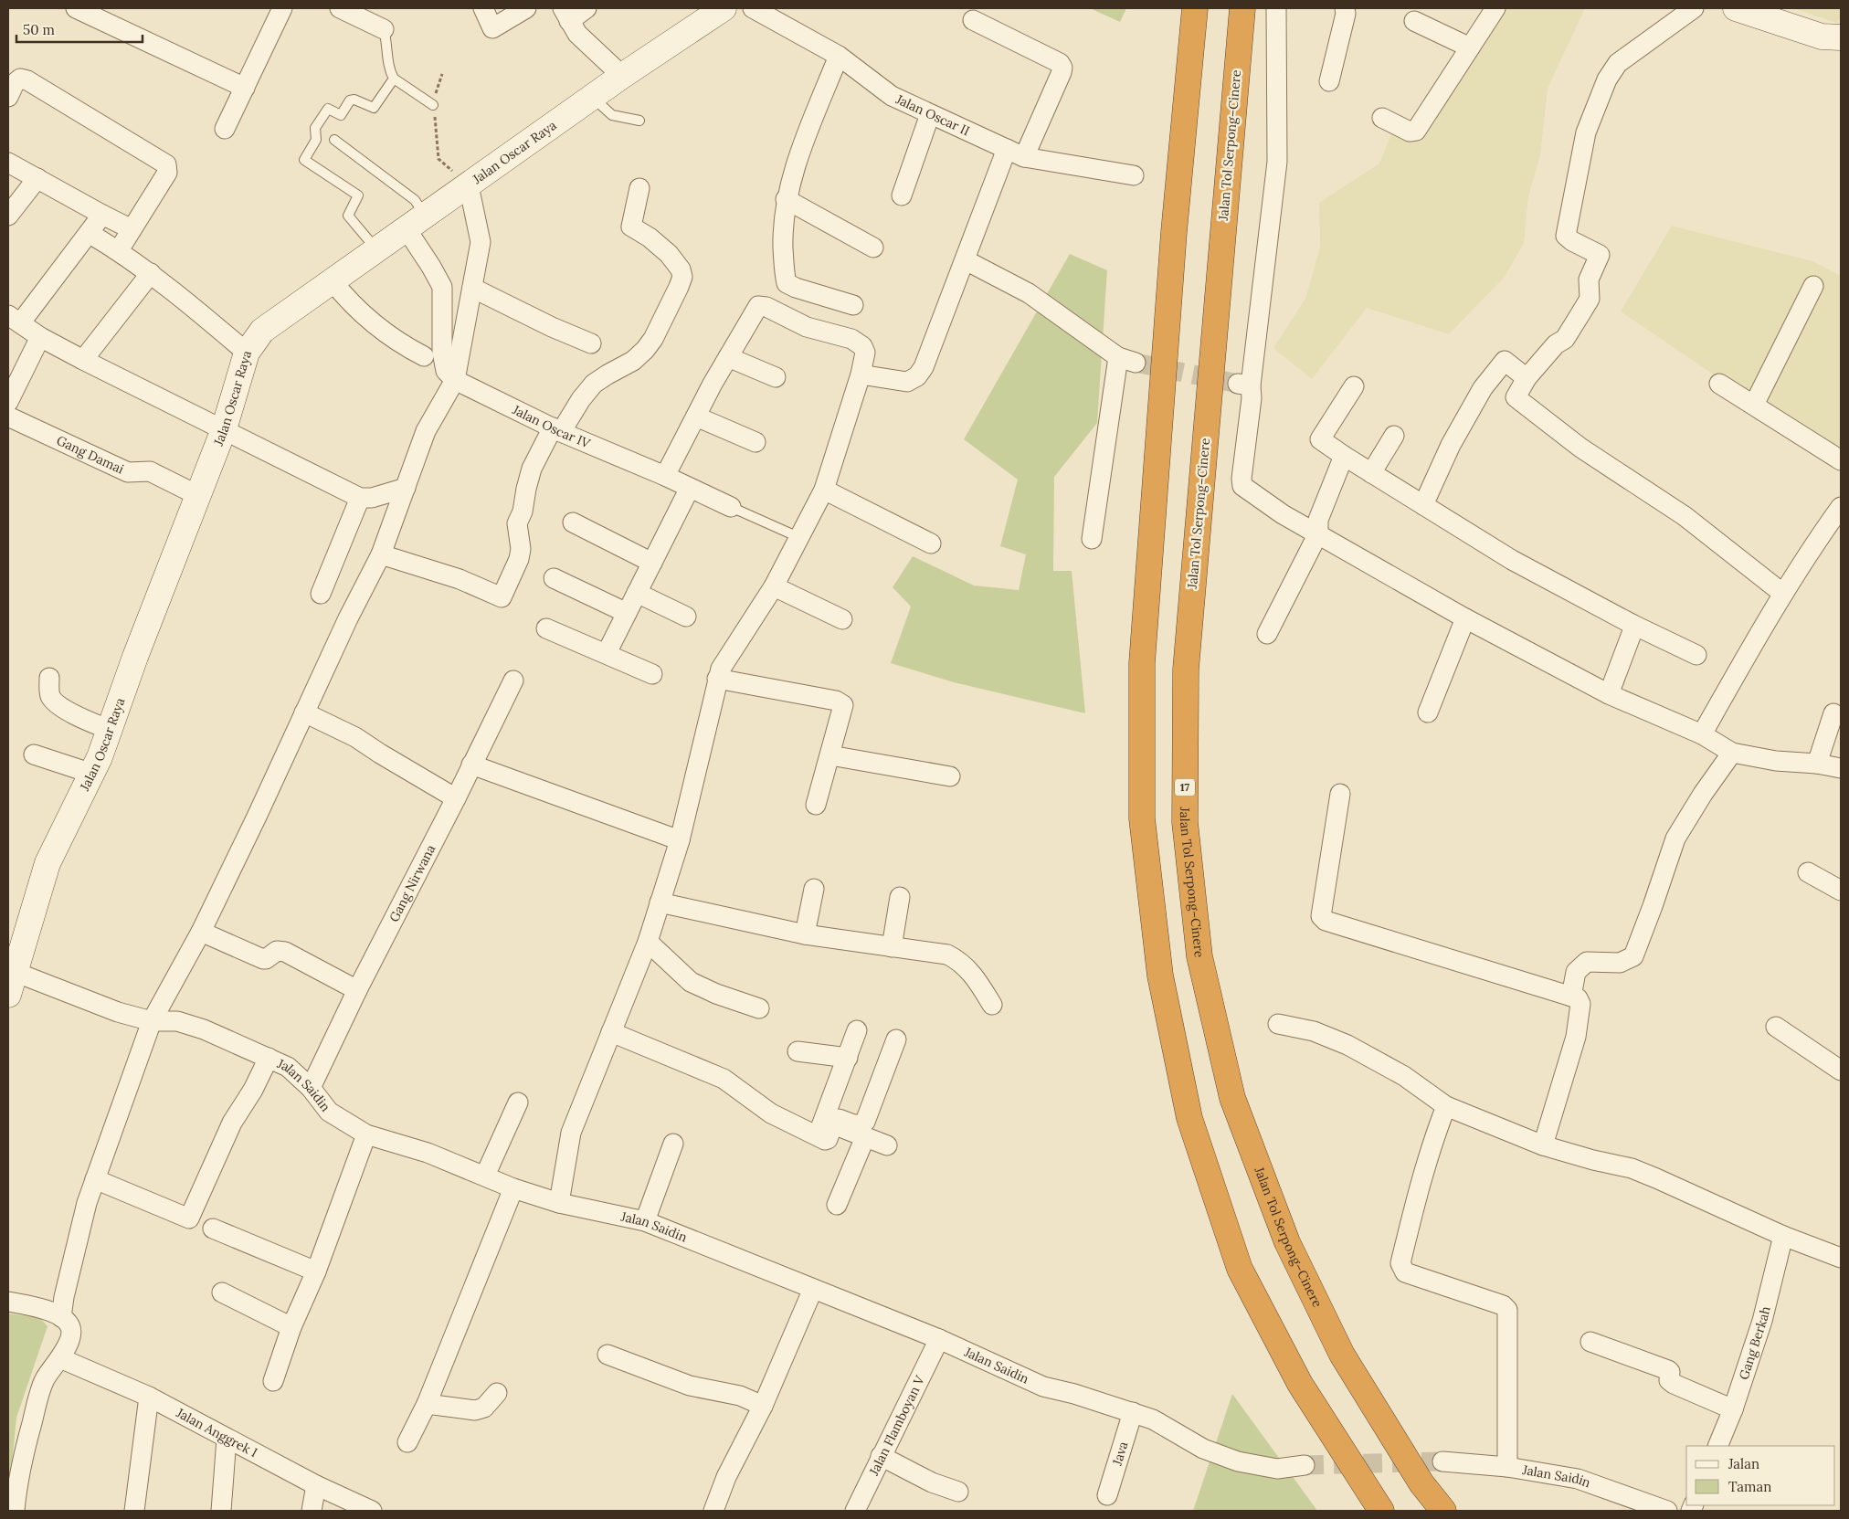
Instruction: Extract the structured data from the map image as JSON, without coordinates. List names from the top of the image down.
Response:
{
  "streets": {
    "highway": ["Jalan Tol Serpong–Cinere", "17"],
    "street": [
      "Jalan Oscar II",
      "Jalan Oscar Raya",
      "Jalan Oscar IV",
      "Gang Damai",
      "Gang Nirwana",
      "Jalan Saidin",
      "Gang Berkah",
      "Jalan Flamboyan V",
      "Jalan Anggrek I",
      "Java"
    ]
  },
  "crossings": [
    ["Jalan Oscar Raya", "Gang Damai"],
    ["Jalan Oscar Raya", "Jalan Saidin"],
    ["Gang Nirwana", "Jalan Saidin"],
    ["Jalan Saidin", "Jalan Flamboyan V"],
    ["Jalan Saidin", "Java"]
  ],
  "legend": ["Jalan", "Taman"],
  "scale_bar": "50 m"
}
